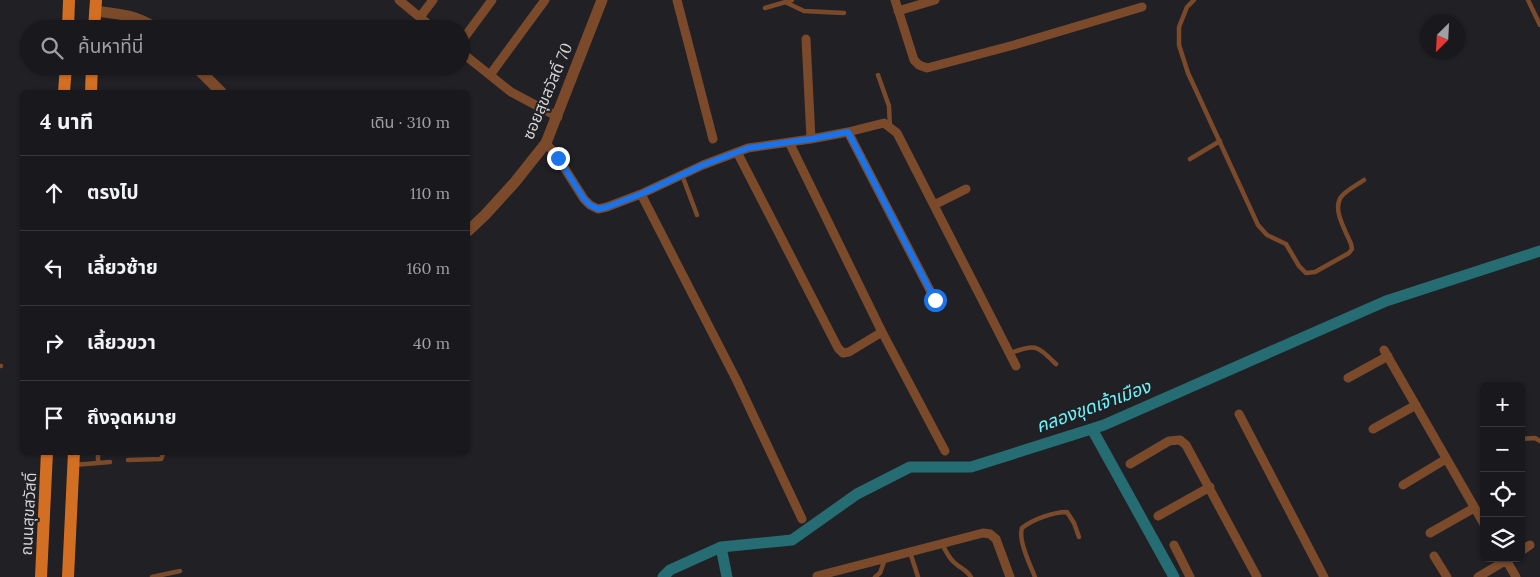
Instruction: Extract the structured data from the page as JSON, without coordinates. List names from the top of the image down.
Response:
{
  "streets": {
    "main road": ["ถนนสุขสวัสดิ์"],
    "street": ["ซอยสุขสวัสดิ์ 70"]
  },
  "water": ["คลองขุดเจ้าเมือง"],
  "north": "bottom left",
  "page": {
    "search": "ค้นหาที่นี่",
    "heading": ["4 นาที", "เดิน · 310 m"],
    "list": [
      ["ตรงไป", "110 m"],
      ["เลี้ยวซ้าย", "160 m"],
      ["เลี้ยวขวา", "40 m"],
      "ถึงจุดหมาย"
    ],
    "map_buttons": ["+", "−"]
  }
}
